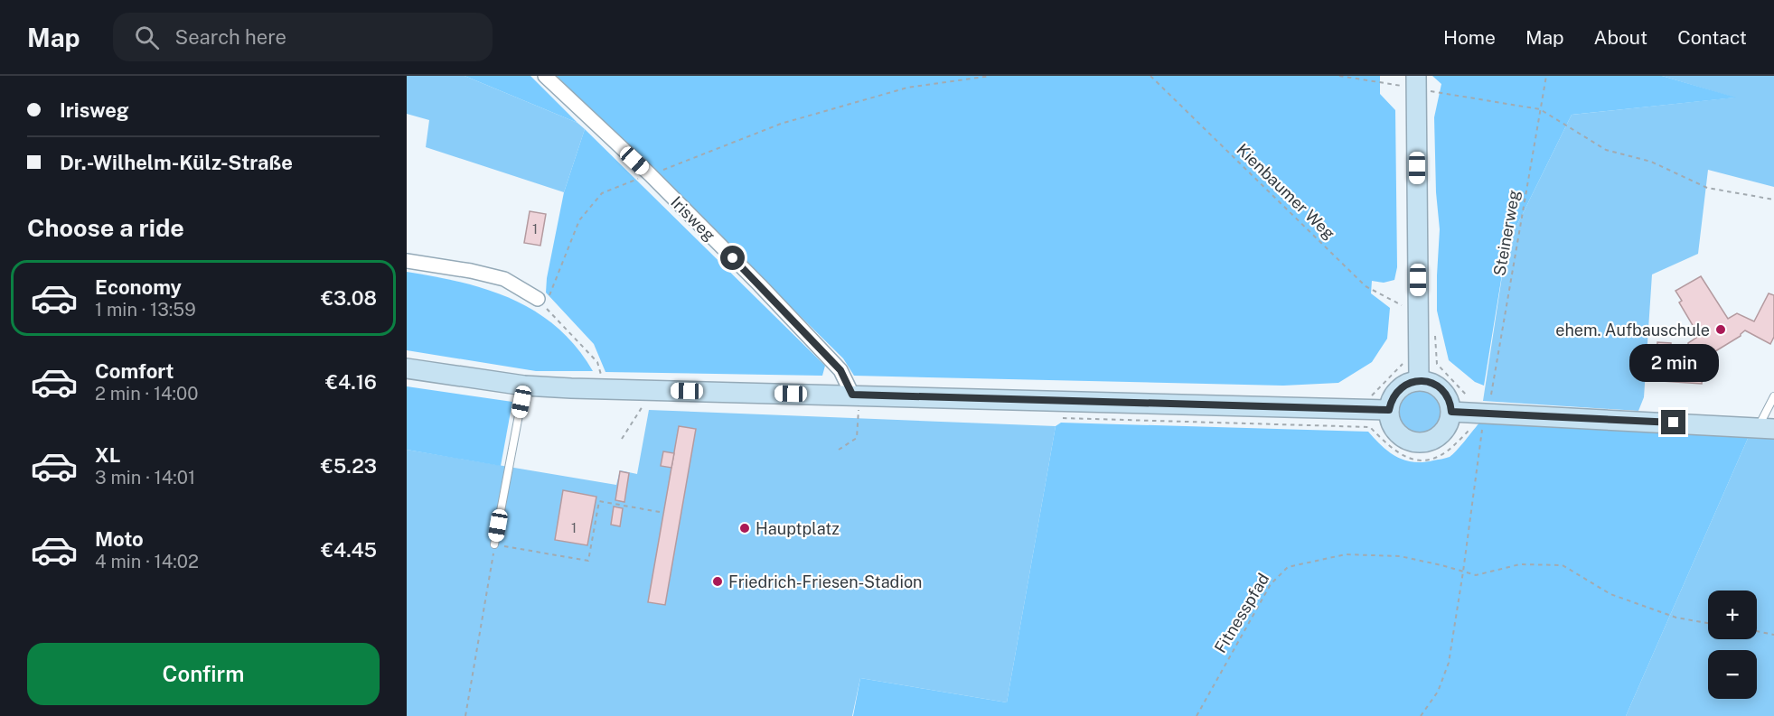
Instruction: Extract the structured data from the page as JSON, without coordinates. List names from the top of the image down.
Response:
{
  "streets": {
    "street": ["Irisweg"],
    "path": ["Kienbaumer Weg", "Steinerweg", "Fitnesspfad"]
  },
  "places": ["ehem. Aufbauschule", "Hauptplatz", "Friedrich-Friesen-Stadion"],
  "house_numbers": ["1", "1"],
  "page": {
    "header": "Map",
    "search": "Search here",
    "nav": [
      "Home",
      "Map",
      "About",
      "Contact"
    ],
    "banner": ["Irisweg", "Dr.-Wilhelm-Külz-Straße"],
    "heading": "Choose a ride",
    "list": [
      {
        "name": "Economy",
        "note": "1 min · 13:59",
        "value": "€3.08"
      },
      {
        "name": "Comfort",
        "note": "2 min · 14:00",
        "value": "€4.16"
      },
      {
        "name": "XL",
        "note": "3 min · 14:01",
        "value": "€5.23"
      },
      {
        "name": "Moto",
        "note": "4 min · 14:02",
        "value": "€4.45"
      }
    ],
    "bubble": "2 min",
    "map_buttons": ["+", "−"],
    "buttons": "Confirm"
  }
}
